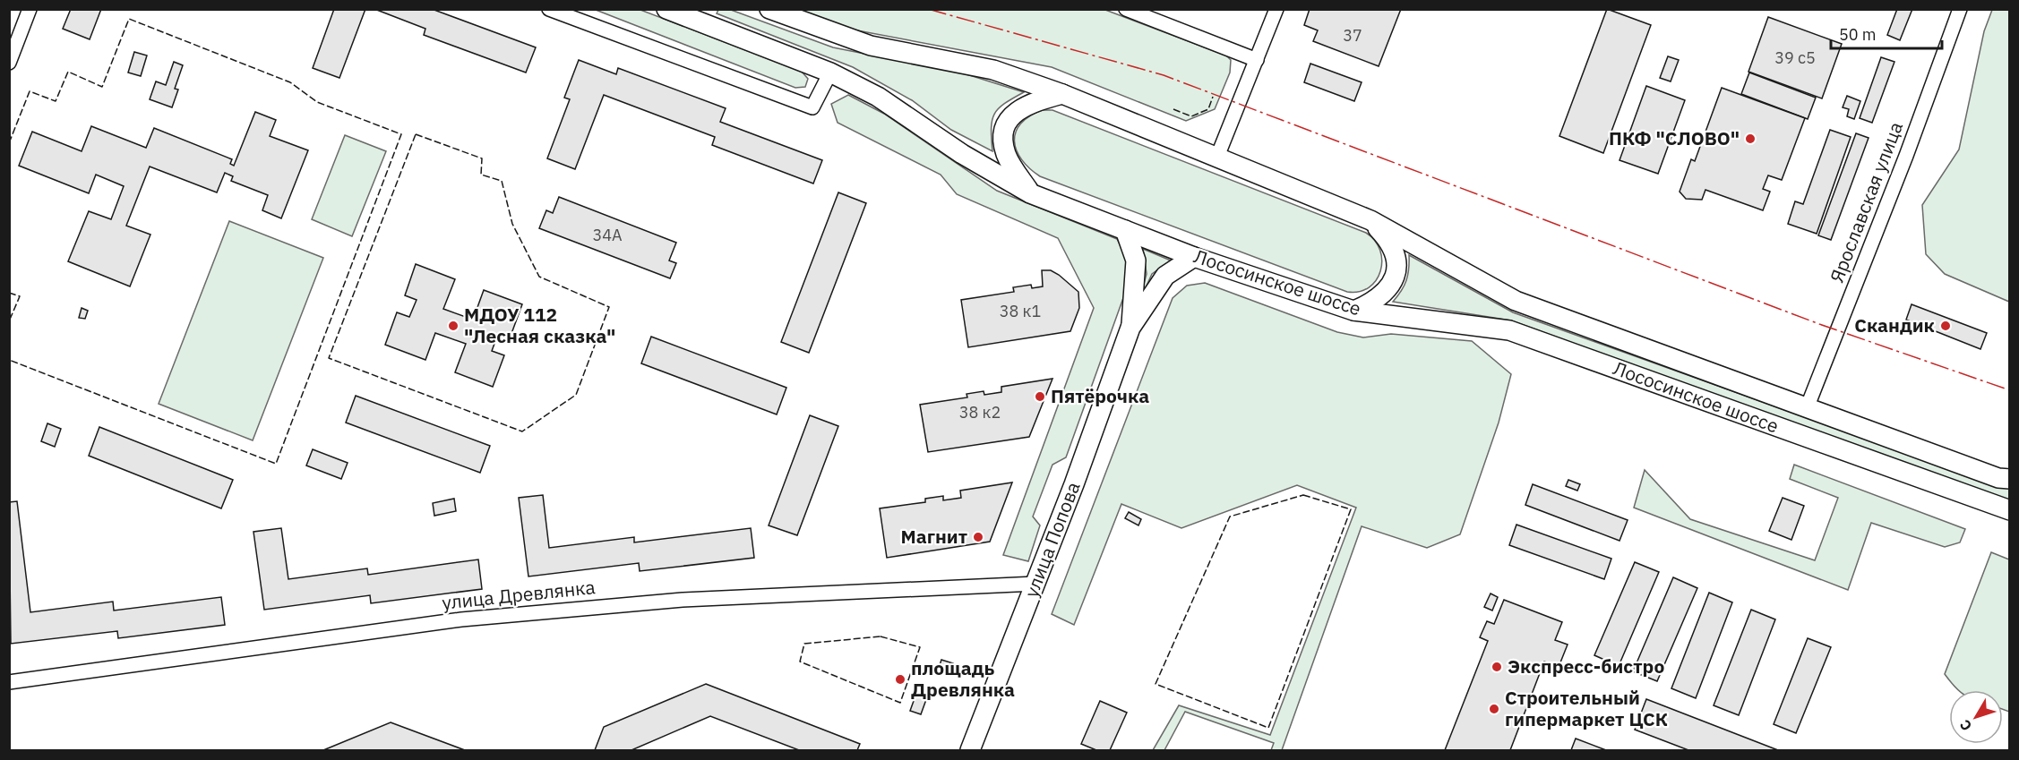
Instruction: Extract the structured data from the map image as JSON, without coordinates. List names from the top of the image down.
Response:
{
  "streets": {
    "street": [
      "Ярославская улица",
      "Лососинское шоссе",
      "улица Попова",
      "улица Древлянка"
    ]
  },
  "crossings": [
    ["Ярославская улица", "Лососинское шоссе"],
    ["Лососинское шоссе", "улица Попова"],
    ["улица Попова", "улица Древлянка"]
  ],
  "places": [
    "ПКФ \"СЛОВО\"",
    "МДОУ 112 \"Лесная сказка\"",
    "Скандик",
    "Пятёрочка",
    "Магнит",
    "Экспресс-бистро",
    "площадь Древлянка",
    "Строительный гипермаркет ЦСК"
  ],
  "house_numbers": [
    "37",
    "39 с5",
    "34А",
    "38 к1",
    "38 к2"
  ],
  "scale_bar": "50 m",
  "north": "bottom left"
}
